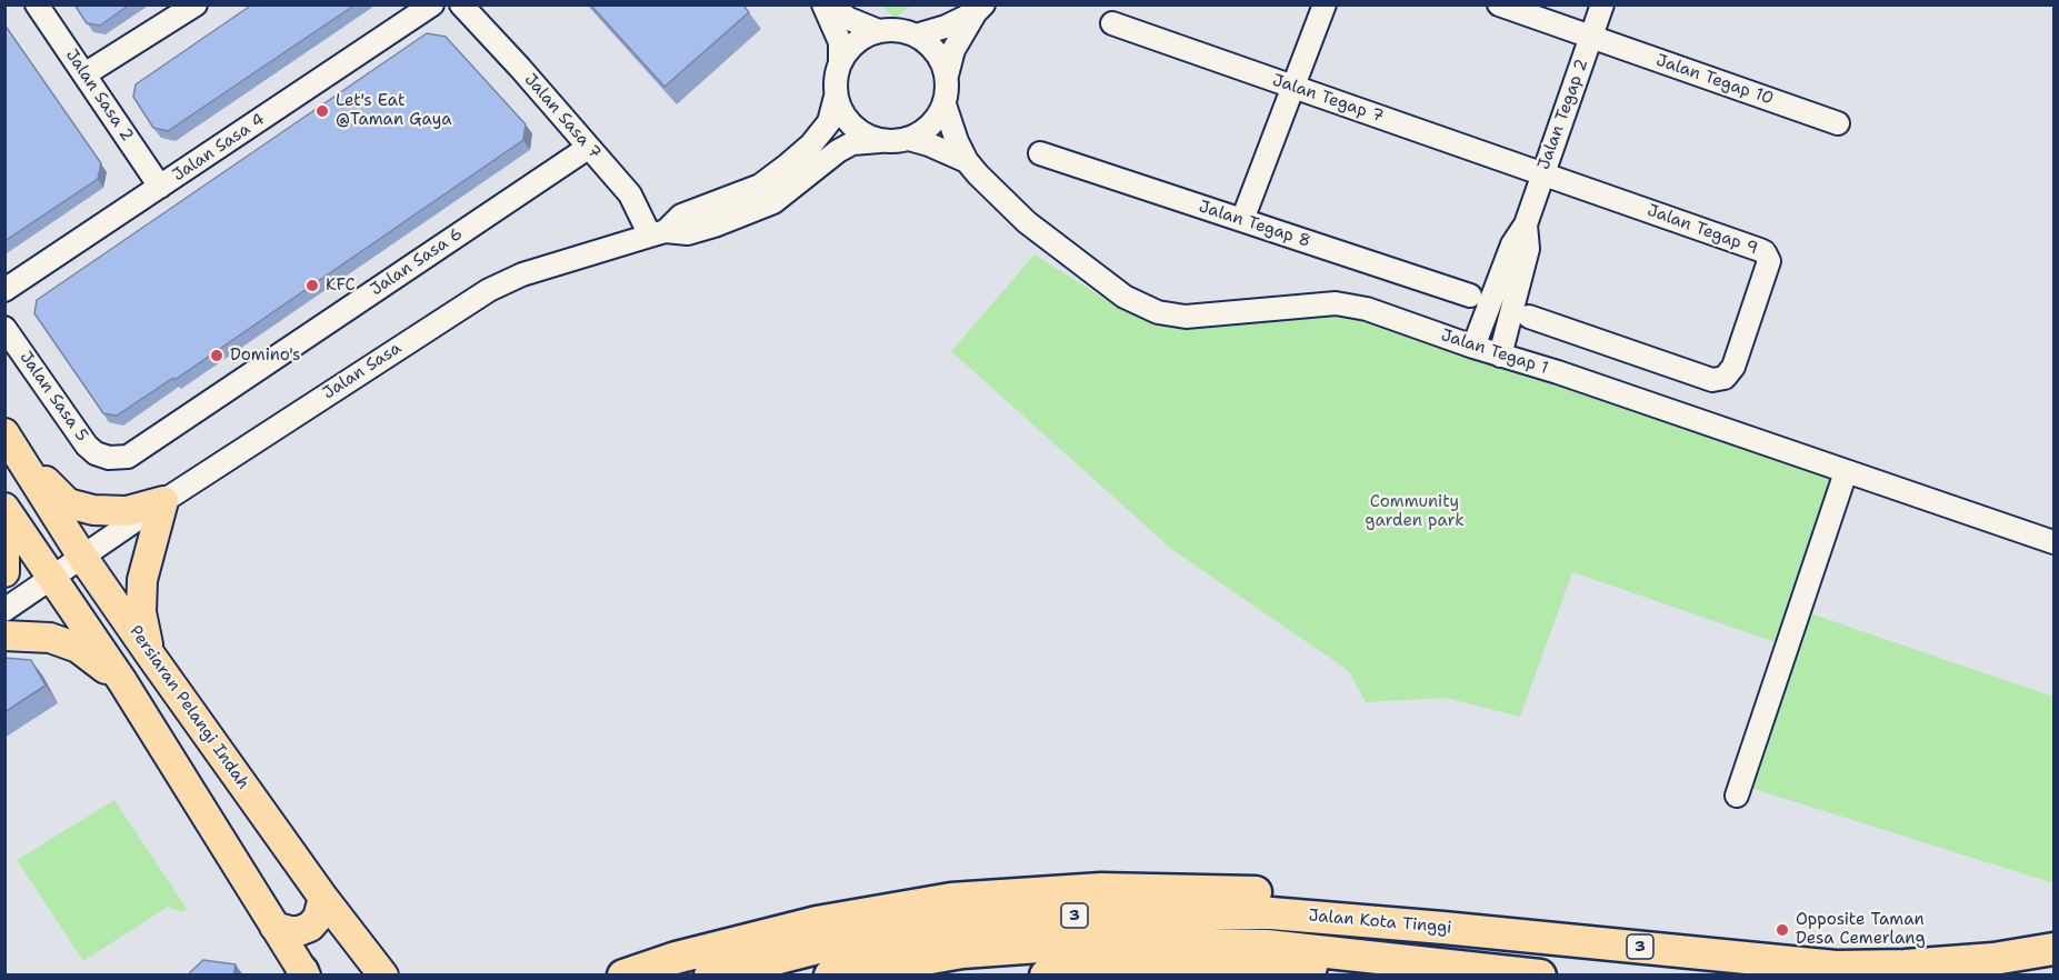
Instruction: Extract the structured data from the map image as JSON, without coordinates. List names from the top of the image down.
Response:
{
  "streets": {
    "highway": ["3", "Jalan Kota Tinggi"],
    "main road": ["Persiaran Pelangi Indah"],
    "street": [
      "Jalan Tegap 10",
      "Jalan Sasa 2",
      "Jalan Tegap 7",
      "Jalan Tegap 2",
      "Jalan Sasa 7",
      "Jalan Sasa 4",
      "Jalan Tegap 8",
      "Jalan Tegap 9",
      "Jalan Sasa 6",
      "Jalan Tegap 1",
      "Jalan Sasa",
      "Jalan Sasa 5"
    ]
  },
  "crossings": [
    ["Jalan Tegap 10", "Jalan Tegap 2"],
    ["Jalan Sasa 2", "Jalan Sasa 4"],
    ["Jalan Tegap 7", "Jalan Tegap 2"],
    ["Jalan Tegap 7", "Jalan Tegap 9"],
    ["Jalan Tegap 2", "Jalan Tegap 9"],
    ["Jalan Tegap 2", "Jalan Tegap 1"],
    ["Jalan Sasa 7", "Jalan Sasa 6"],
    ["Jalan Sasa 7", "Jalan Sasa"],
    ["Jalan Sasa 6", "Jalan Sasa 5"],
    ["Jalan Tegap 1", "Jalan Sasa"],
    ["Jalan Sasa", "Persiaran Pelangi Indah"]
  ],
  "parks": ["Community garden park"],
  "places": [
    "Let's Eat @Taman Gaya",
    "KFC",
    "Domino's",
    "Opposite Taman Desa Cemerlang"
  ]
}
